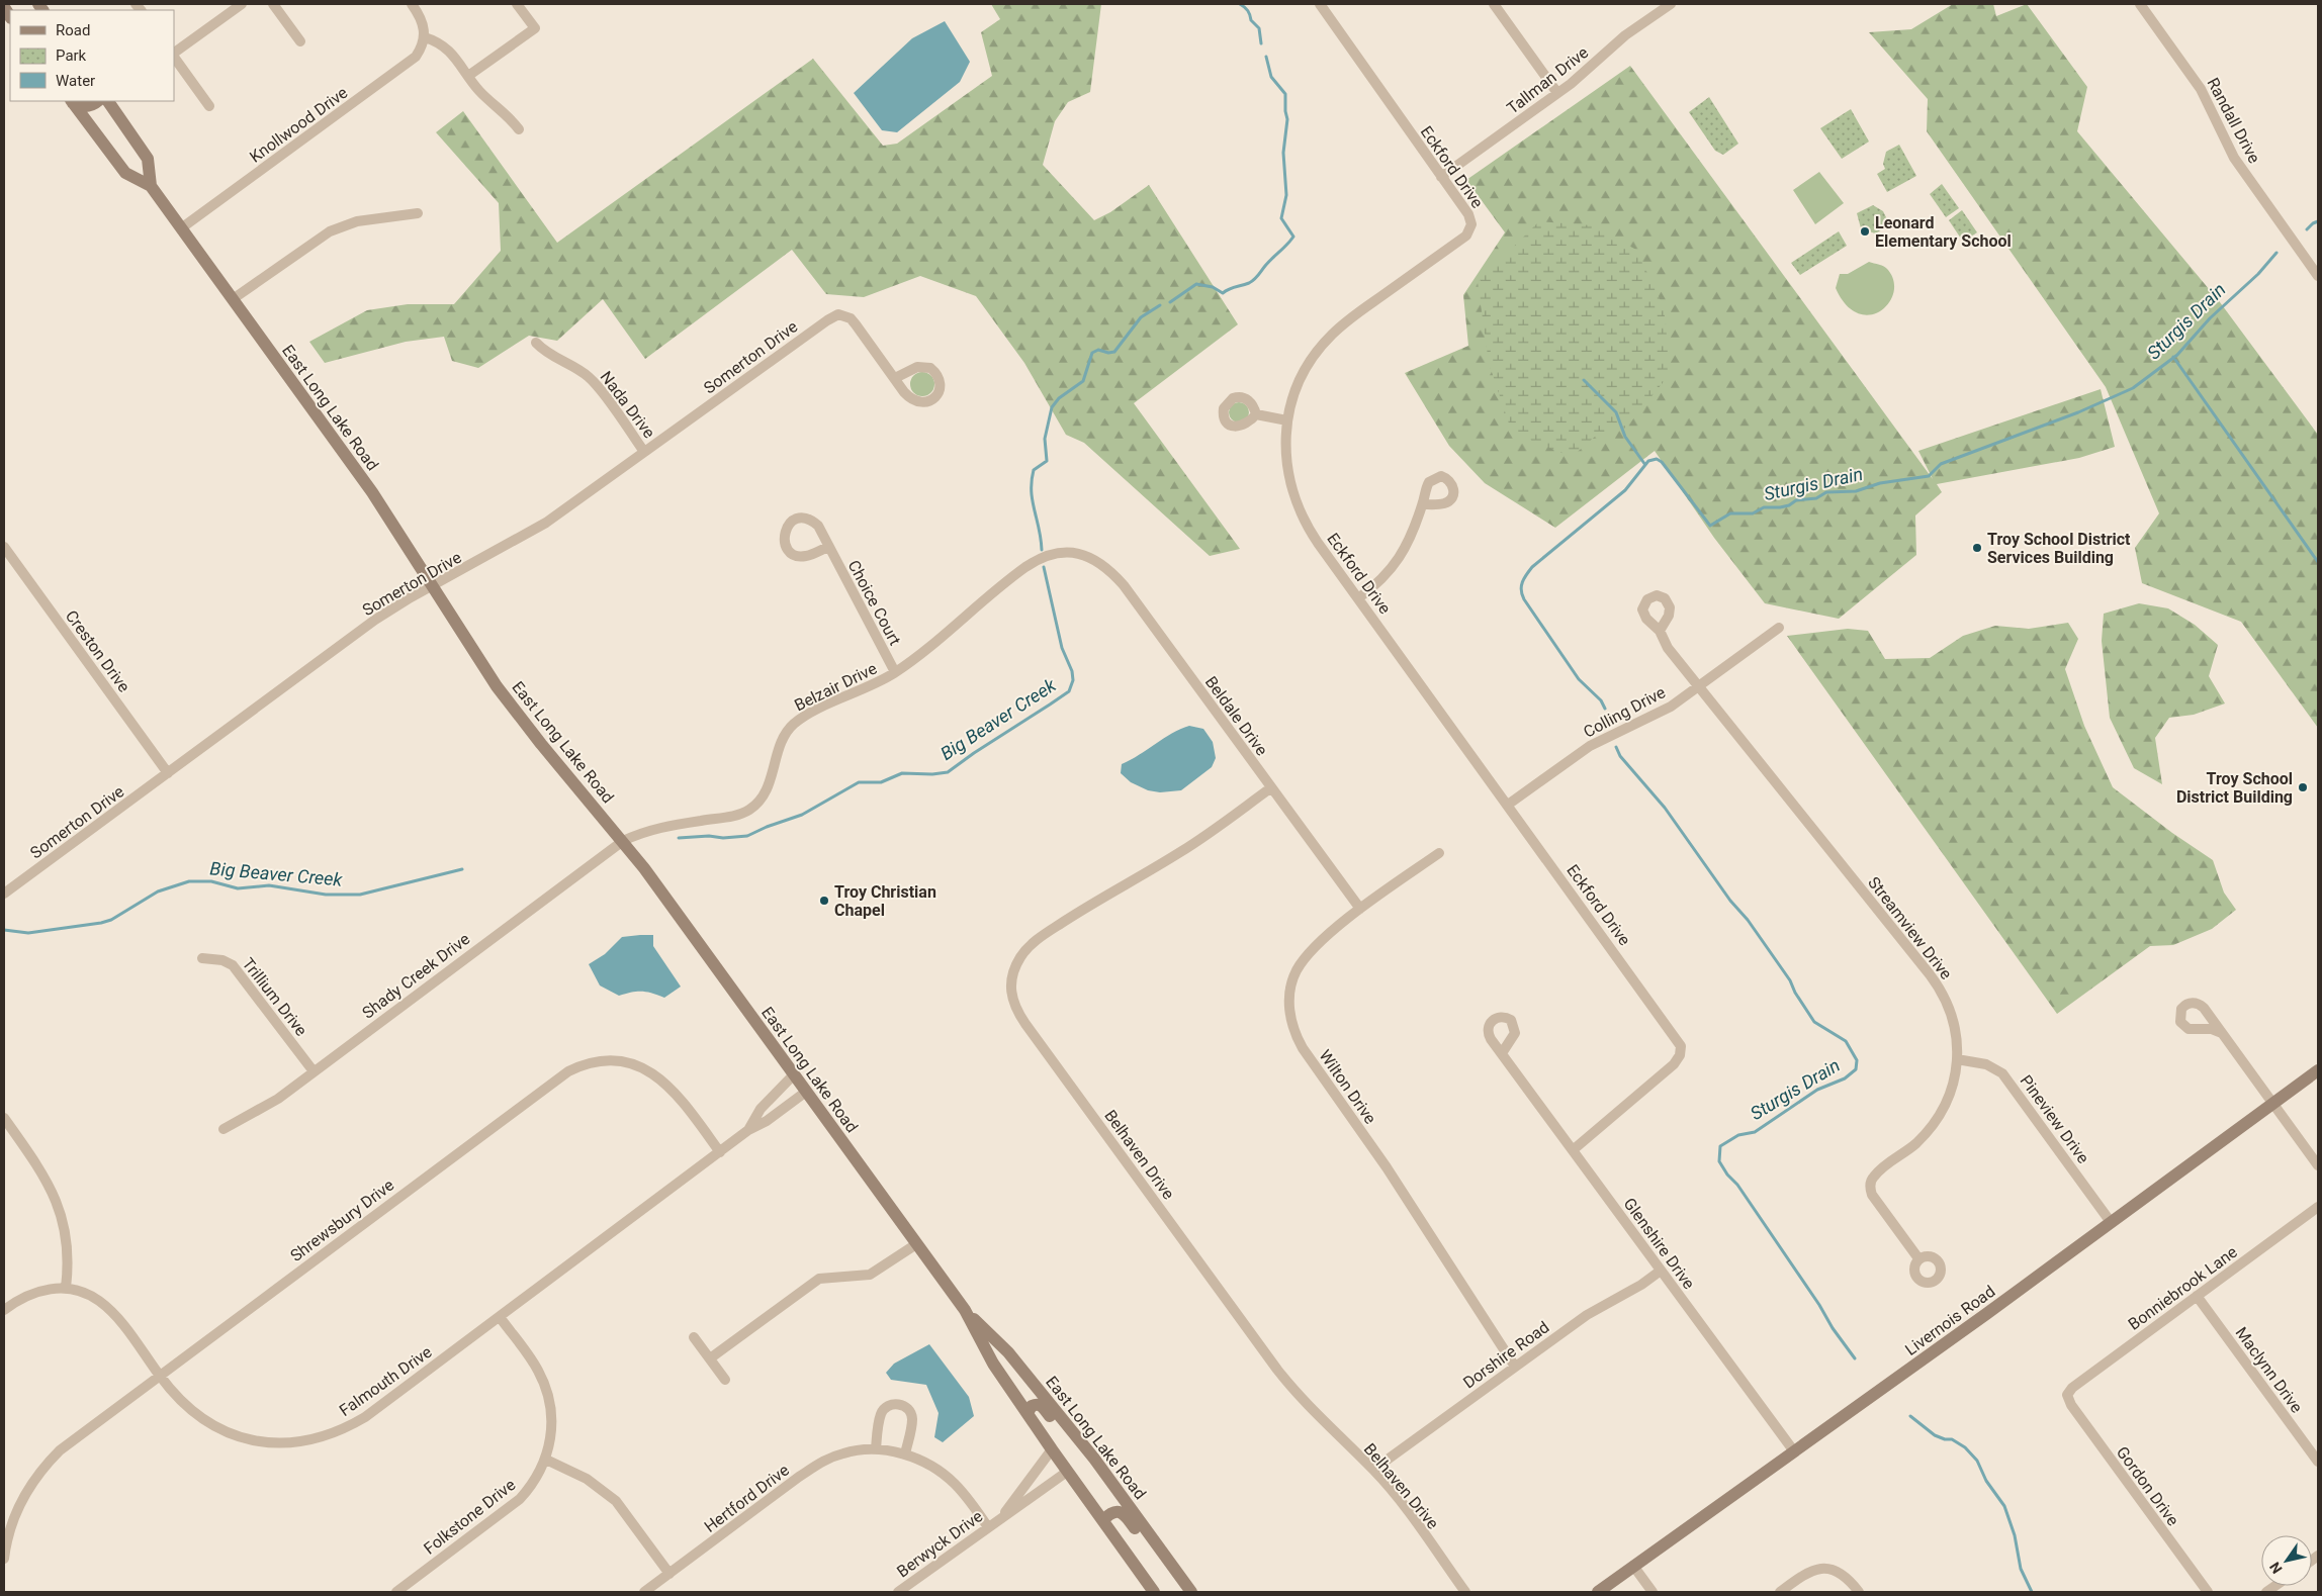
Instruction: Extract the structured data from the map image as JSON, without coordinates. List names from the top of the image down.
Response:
{
  "streets": {
    "main road": ["East Long Lake Road", "Livernois Road"],
    "street": [
      "Tallman Drive",
      "Randall Drive",
      "Knollwood Drive",
      "Eckford Drive",
      "Somerton Drive",
      "Nada Drive",
      "Choice Court",
      "Creston Drive",
      "Belzair Drive",
      "Colling Drive",
      "Beldale Drive",
      "Streamview Drive",
      "Shady Creek Drive",
      "Trillium Drive",
      "Wilton Drive",
      "Pineview Drive",
      "Belhaven Drive",
      "Shrewsbury Drive",
      "Glenshire Drive",
      "Bonniebrook Lane",
      "Dorshire Road",
      "Maclynn Drive",
      "Falmouth Drive",
      "Gordon Drive",
      "Hertford Drive",
      "Folkstone Drive",
      "Berwyck Drive"
    ]
  },
  "crossings": [
    ["Tallman Drive", "Eckford Drive"],
    ["Knollwood Drive", "East Long Lake Road"],
    ["Eckford Drive", "Colling Drive"],
    ["Eckford Drive", "Glenshire Drive"],
    ["Somerton Drive", "Nada Drive"],
    ["Somerton Drive", "East Long Lake Road"],
    ["Somerton Drive", "Creston Drive"],
    ["East Long Lake Road", "Belzair Drive"],
    ["East Long Lake Road", "Shady Creek Drive"],
    ["East Long Lake Road", "Falmouth Drive"],
    ["East Long Lake Road", "Berwyck Drive"],
    ["Choice Court", "Belzair Drive"],
    ["Belzair Drive", "Beldale Drive"],
    ["Belzair Drive", "Shady Creek Drive"],
    ["Colling Drive", "Streamview Drive"],
    ["Beldale Drive", "Wilton Drive"],
    ["Beldale Drive", "Belhaven Drive"],
    ["Streamview Drive", "Pineview Drive"],
    ["Shady Creek Drive", "Trillium Drive"],
    ["Wilton Drive", "Dorshire Road"],
    ["Pineview Drive", "Livernois Road"],
    ["Belhaven Drive", "Dorshire Road"],
    ["Shrewsbury Drive", "Falmouth Drive"],
    ["Glenshire Drive", "Livernois Road"],
    ["Glenshire Drive", "Dorshire Road"],
    ["Bonniebrook Lane", "Maclynn Drive"],
    ["Bonniebrook Lane", "Gordon Drive"],
    ["Falmouth Drive", "Folkstone Drive"],
    ["Hertford Drive", "Berwyck Drive"]
  ],
  "water": ["Sturgis Drain", "Big Beaver Creek"],
  "places": [
    "Leonard Elementary School",
    "Troy School District Services Building",
    "Troy School District Building",
    "Troy Christian Chapel"
  ],
  "legend": ["Road", "Park", "Water"],
  "north": "bottom left"
}
